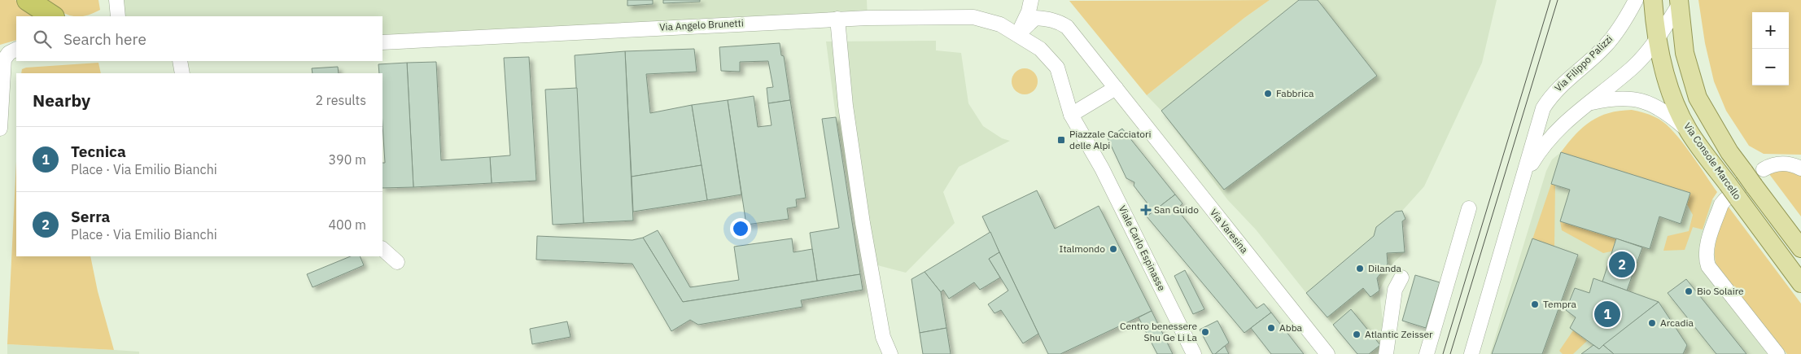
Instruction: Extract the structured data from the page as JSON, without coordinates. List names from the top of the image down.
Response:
{
  "streets": {
    "main road": ["Via Console Marcello"],
    "street": [
      "Via Angelo Brunetti",
      "Via Filippo Palizzi",
      "Via Varesina",
      "Viale Carlo Espinasse"
    ]
  },
  "crossings": [
    ["Via Filippo Palizzi", "Via Console Marcello"]
  ],
  "places": {
    "other": [
      "Fabbrica",
      "Italmondo",
      "Dilanda",
      "Bio Solaire",
      "Tempra",
      "Arcadia",
      "Abba",
      "Centro benessere Shu Ge Li La",
      "Atlantic Zeisser"
    ],
    "transit": ["Piazzale Cacciatori delle Alpi"],
    "health": ["San Guido"]
  },
  "page": {
    "map_buttons": ["+", "−"],
    "search": "Search here",
    "heading": ["Nearby", "2 results"],
    "list": [
      {
        "mark": "1",
        "name": "Tecnica",
        "note": "Place · Via Emilio Bianchi",
        "value": "390 m"
      },
      {
        "mark": "2",
        "name": "Serra",
        "note": "Place · Via Emilio Bianchi",
        "value": "400 m"
      }
    ],
    "pins": ["2", "1"]
  }
}
